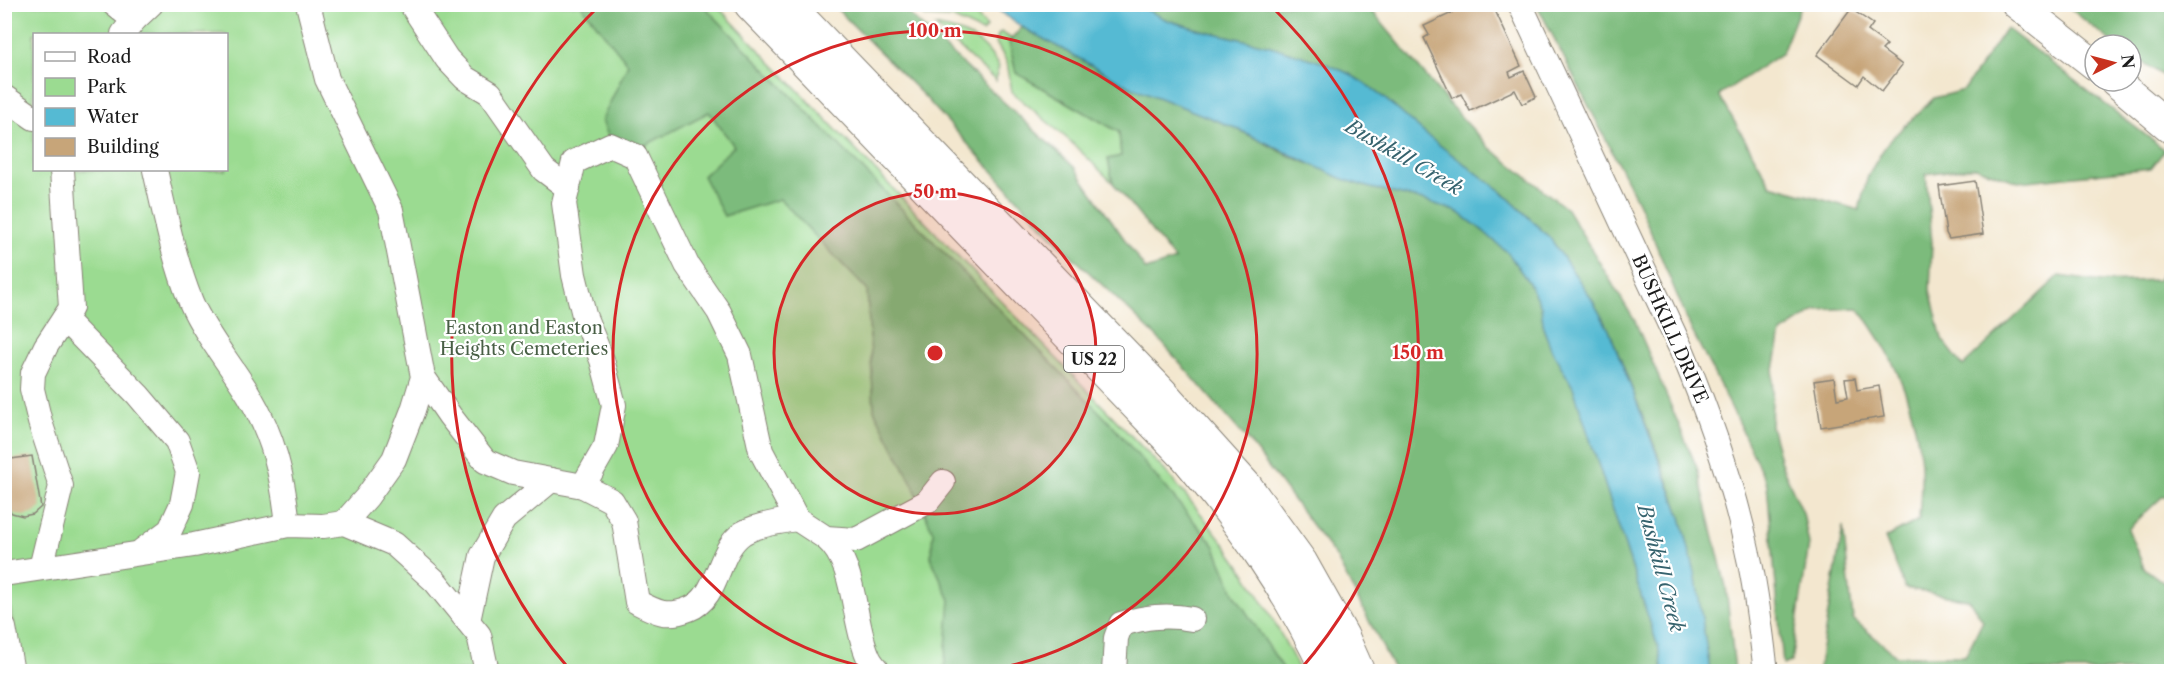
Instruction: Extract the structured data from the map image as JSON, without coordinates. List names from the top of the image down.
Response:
{
  "streets": {
    "highway": ["US 22"],
    "street": ["BUSHKILL DRIVE"]
  },
  "water": ["Bushkill Creek"],
  "parks": ["Easton and Easton Heights Cemeteries"],
  "legend": [
    "Road",
    "Park",
    "Water",
    "Building"
  ],
  "north": "right",
  "rings": ["100 m", "50 m", "150 m"]
}
